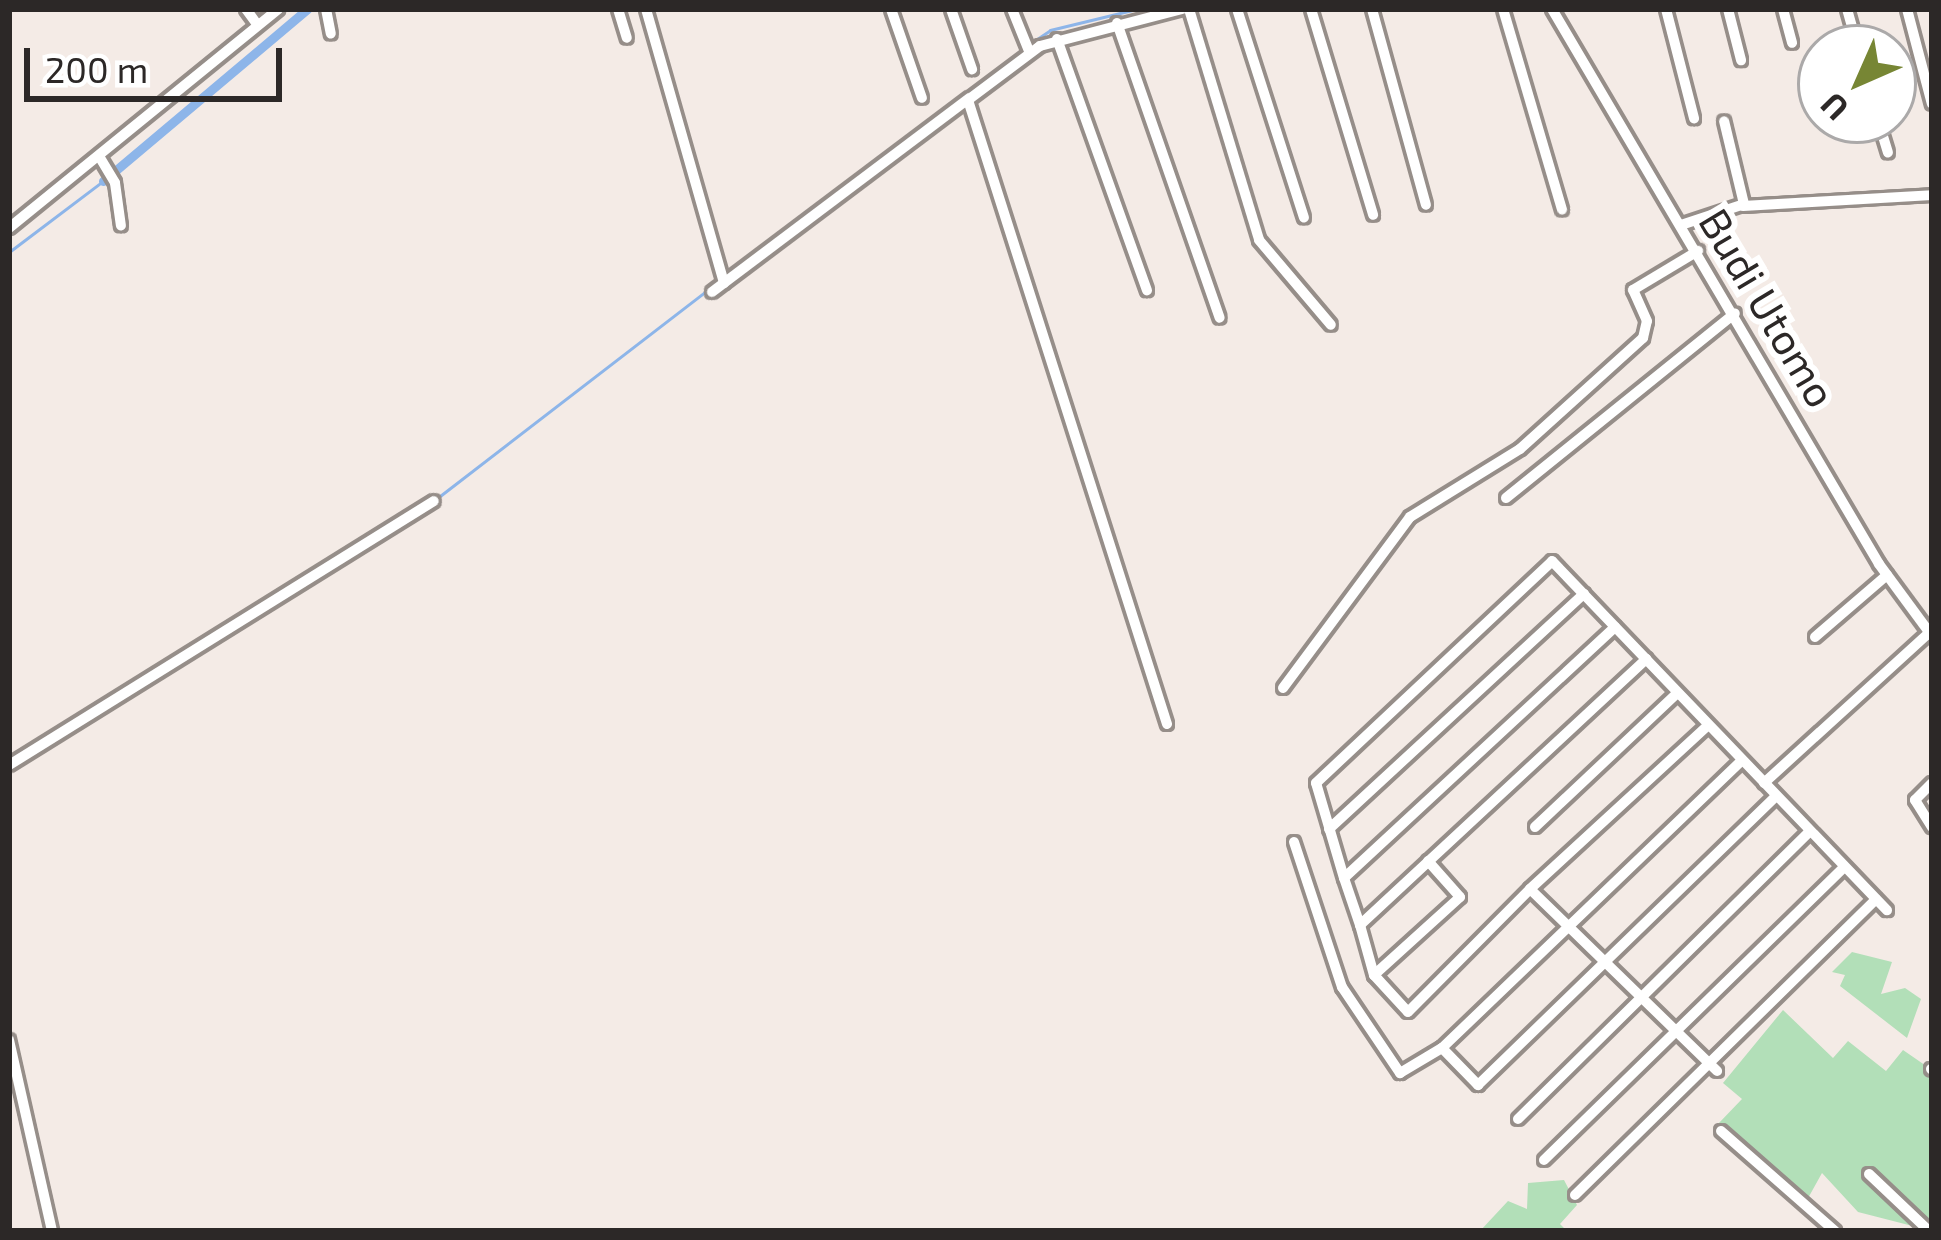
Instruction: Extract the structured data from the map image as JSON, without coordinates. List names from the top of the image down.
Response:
{
  "streets": {
    "street": ["Budi Utomo"]
  },
  "scale_bar": "200 m",
  "north": "bottom left"
}
